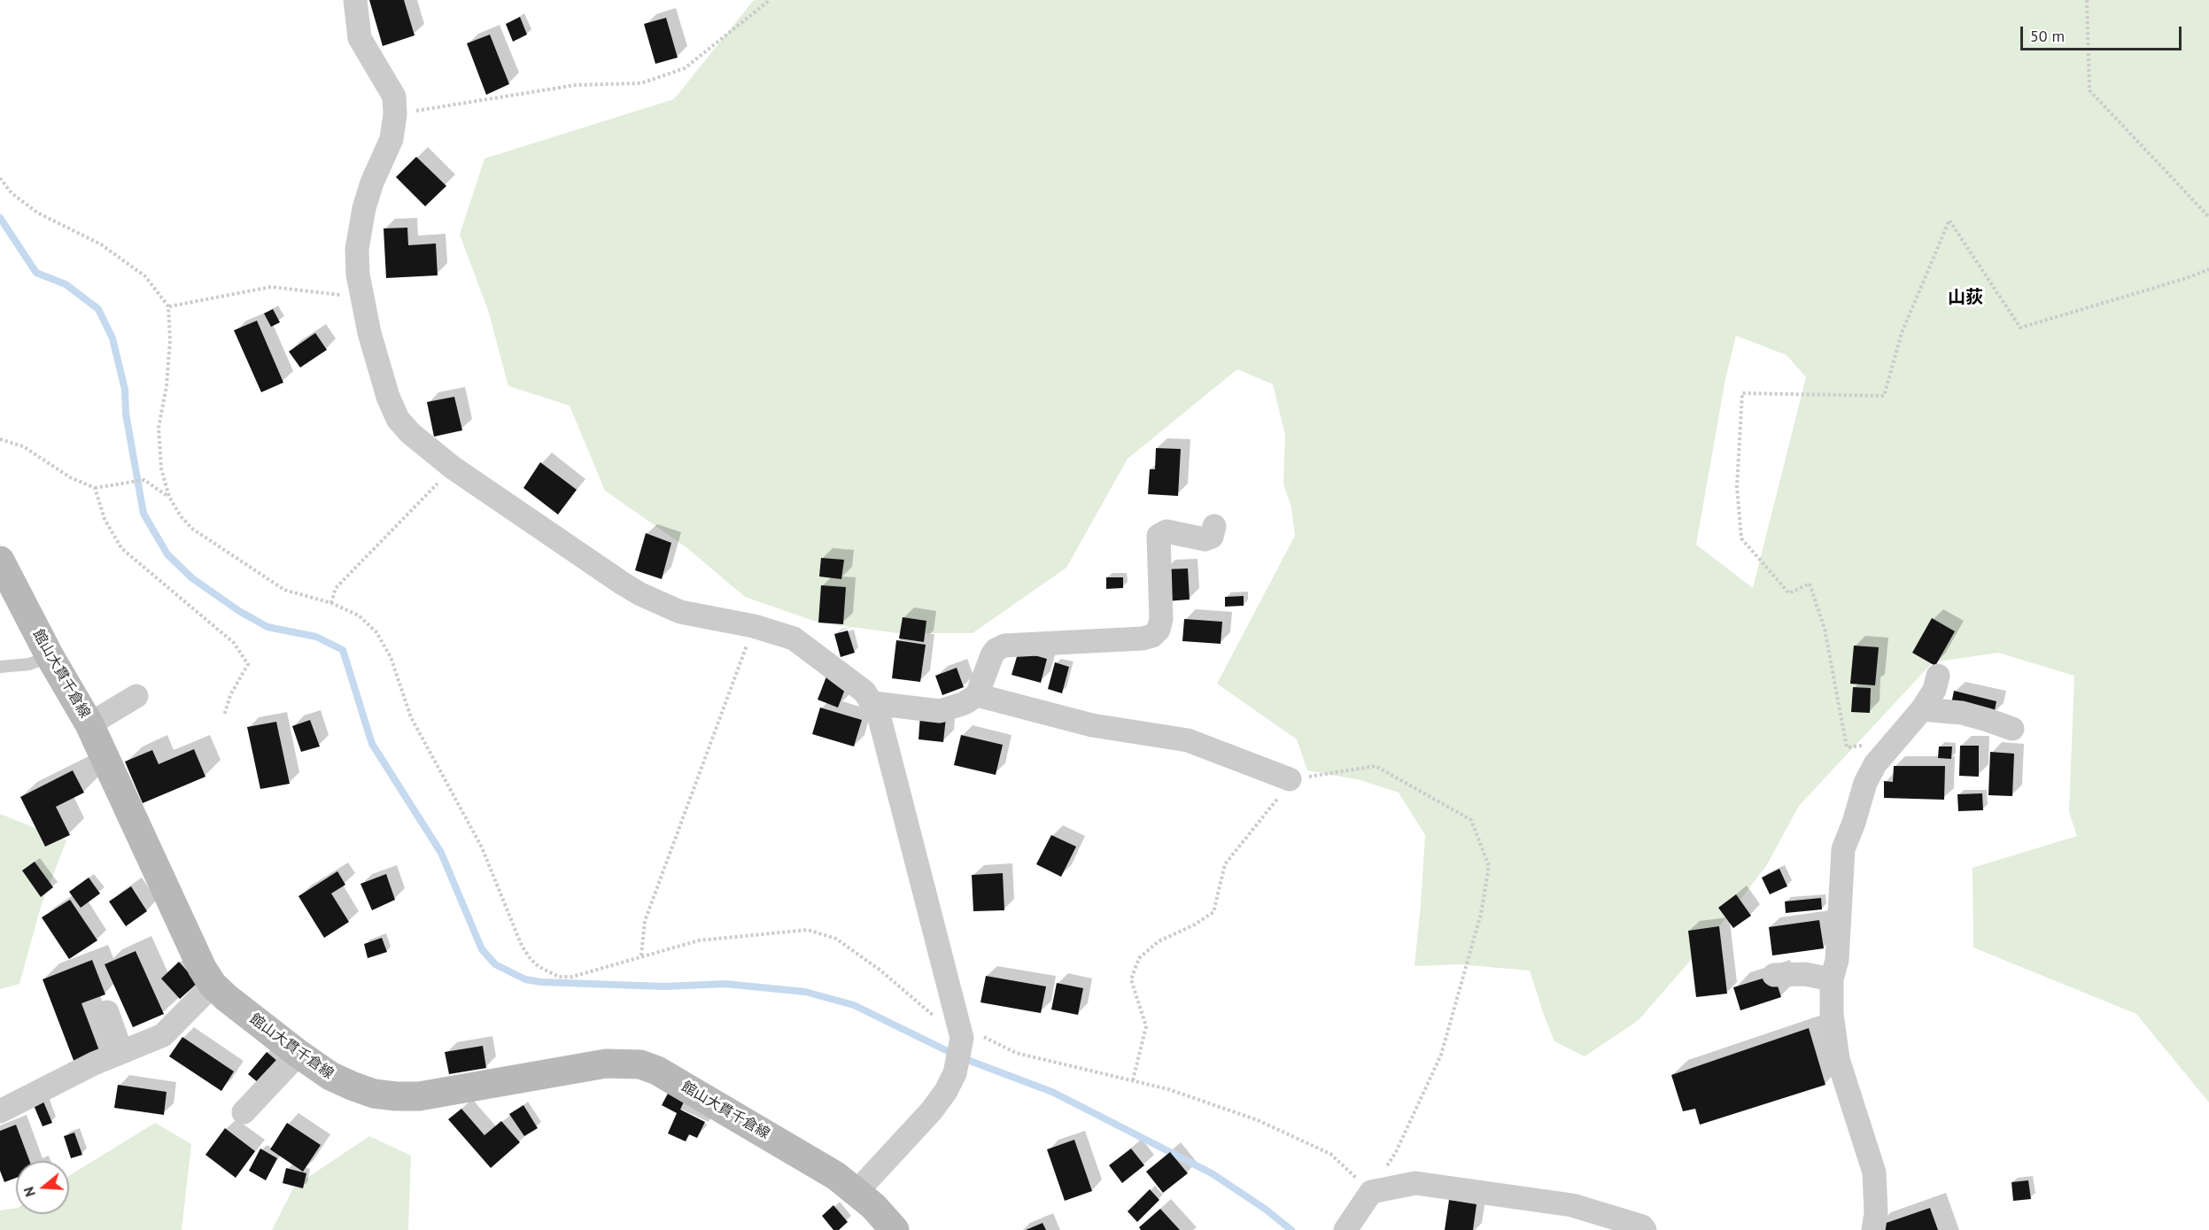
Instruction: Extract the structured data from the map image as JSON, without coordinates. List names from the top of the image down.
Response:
{
  "streets": {
    "main road": ["館山大貫千倉線"]
  },
  "districts": ["山荻"],
  "scale_bar": "50 m",
  "north": "left"
}
